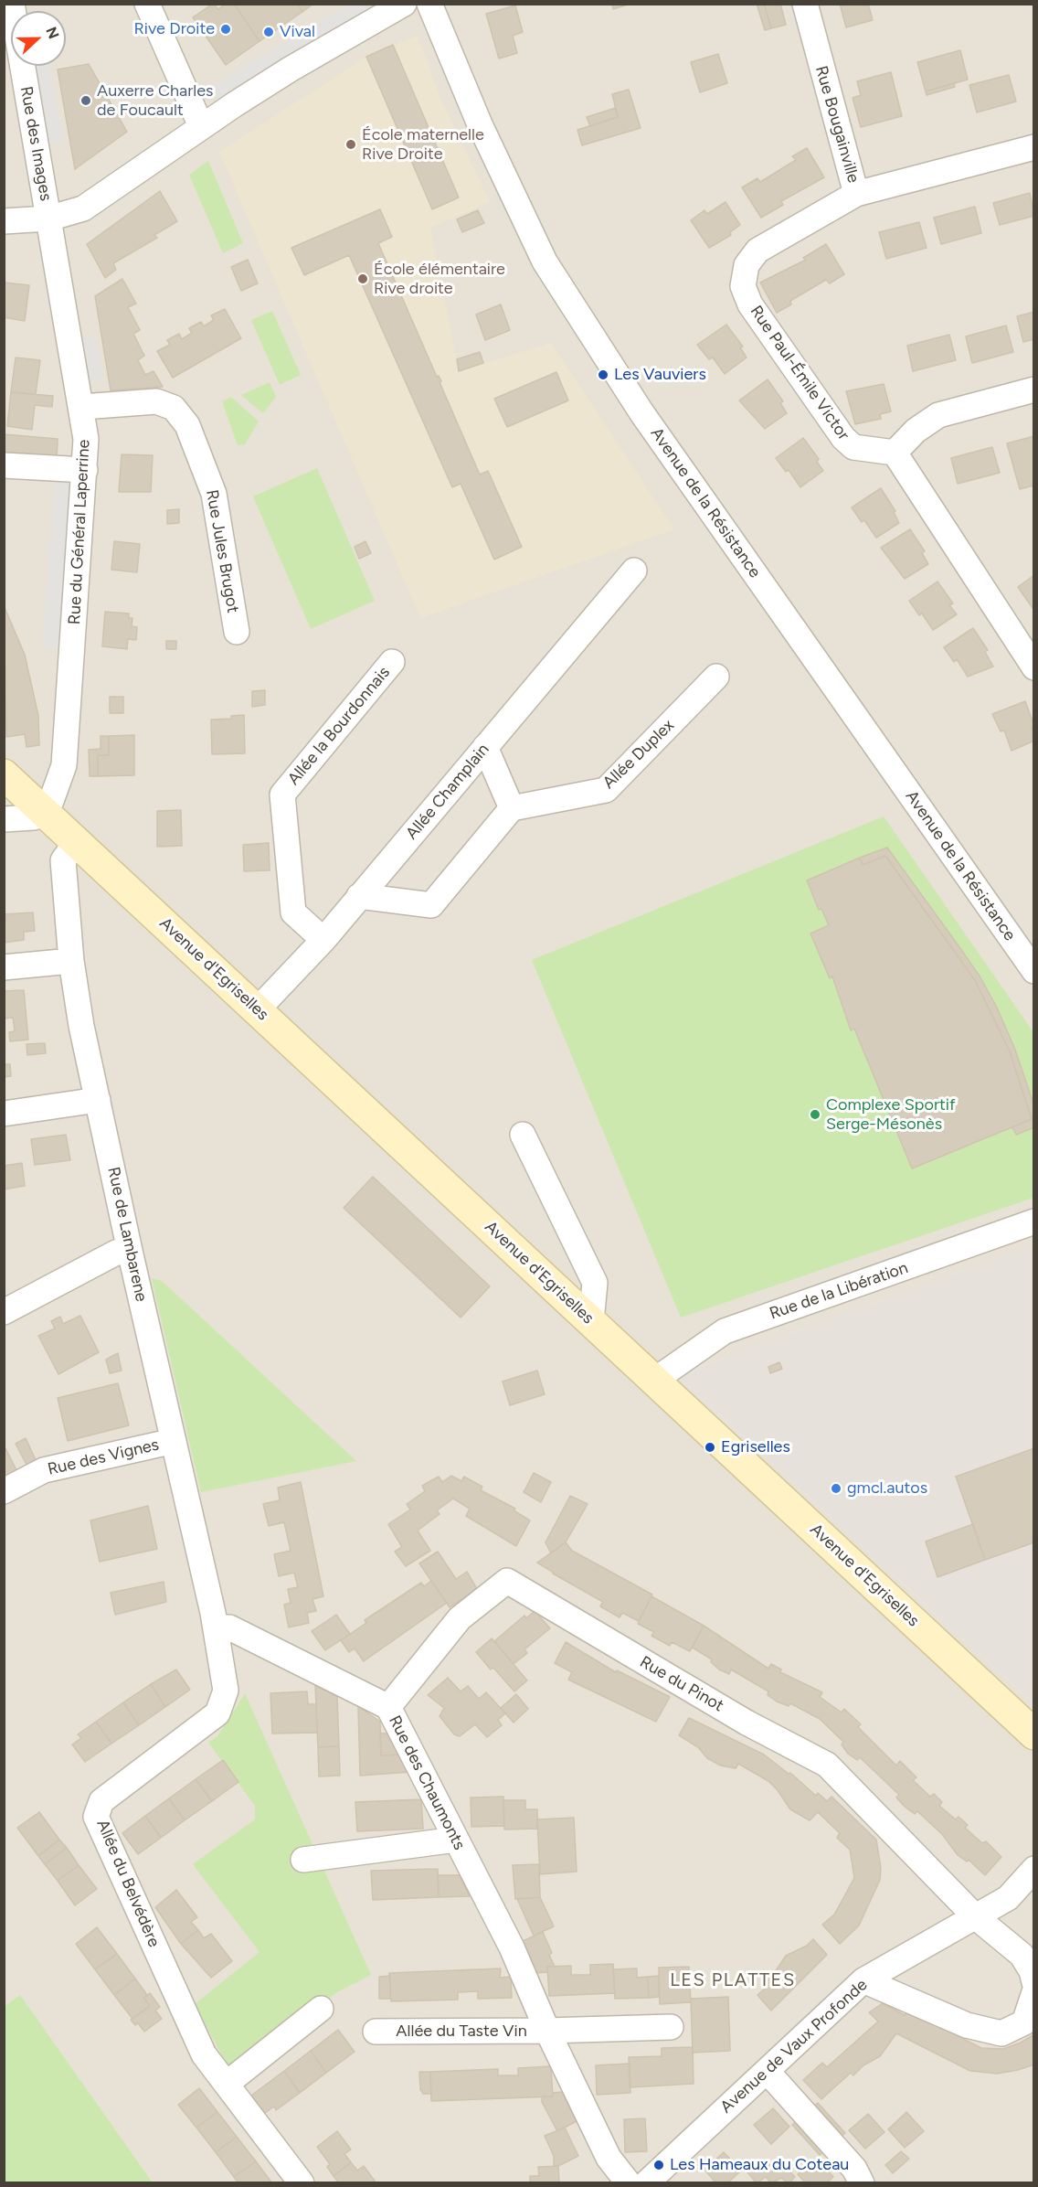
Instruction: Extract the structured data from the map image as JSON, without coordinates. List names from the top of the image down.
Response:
{
  "streets": {
    "street": [
      "Rue Bougainville",
      "Rue des Images",
      "Rue Paul-Émile Victor",
      "Avenue de la Résistance",
      "Rue du Général Laperrine",
      "Rue Jules Brugot",
      "Allée la Bourdonnais",
      "Allée Duplex",
      "Allée Champlain",
      "Avenue d'Egriselles",
      "Rue de Lambarene",
      "Rue de la Libération",
      "Rue des Vignes",
      "Rue du Pinot",
      "Rue des Chaumonts",
      "Allée du Belvédère",
      "Allée du Taste Vin",
      "Avenue de Vaux Profonde"
    ]
  },
  "crossings": [
    ["Rue Bougainville", "Rue Paul-Émile Victor"],
    ["Rue des Images", "Rue du Général Laperrine"],
    ["Rue du Général Laperrine", "Rue Jules Brugot"],
    ["Rue du Général Laperrine", "Avenue d'Egriselles"],
    ["Allée la Bourdonnais", "Allée Champlain"],
    ["Allée Champlain", "Avenue d'Egriselles"],
    ["Avenue d'Egriselles", "Rue de Lambarene"],
    ["Avenue d'Egriselles", "Rue de la Libération"],
    ["Rue de Lambarene", "Rue des Vignes"],
    ["Rue de Lambarene", "Rue des Chaumonts"],
    ["Rue de Lambarene", "Allée du Belvédère"],
    ["Rue du Pinot", "Rue des Chaumonts"],
    ["Rue du Pinot", "Avenue de Vaux Profonde"],
    ["Rue des Chaumonts", "Allée du Belvédère"],
    ["Rue des Chaumonts", "Allée du Taste Vin"]
  ],
  "districts": ["LES PLATTES"],
  "places": [
    "Rive Droite",
    "Vival",
    "Auxerre Charles de Foucault",
    "École maternelle Rive Droite",
    "École élémentaire Rive droite",
    "Les Vauviers",
    "Complexe Sportif Serge-Mésonès",
    "Egriselles",
    "gmcl.autos",
    "Les Hameaux du Coteau"
  ],
  "north": "right"
}
